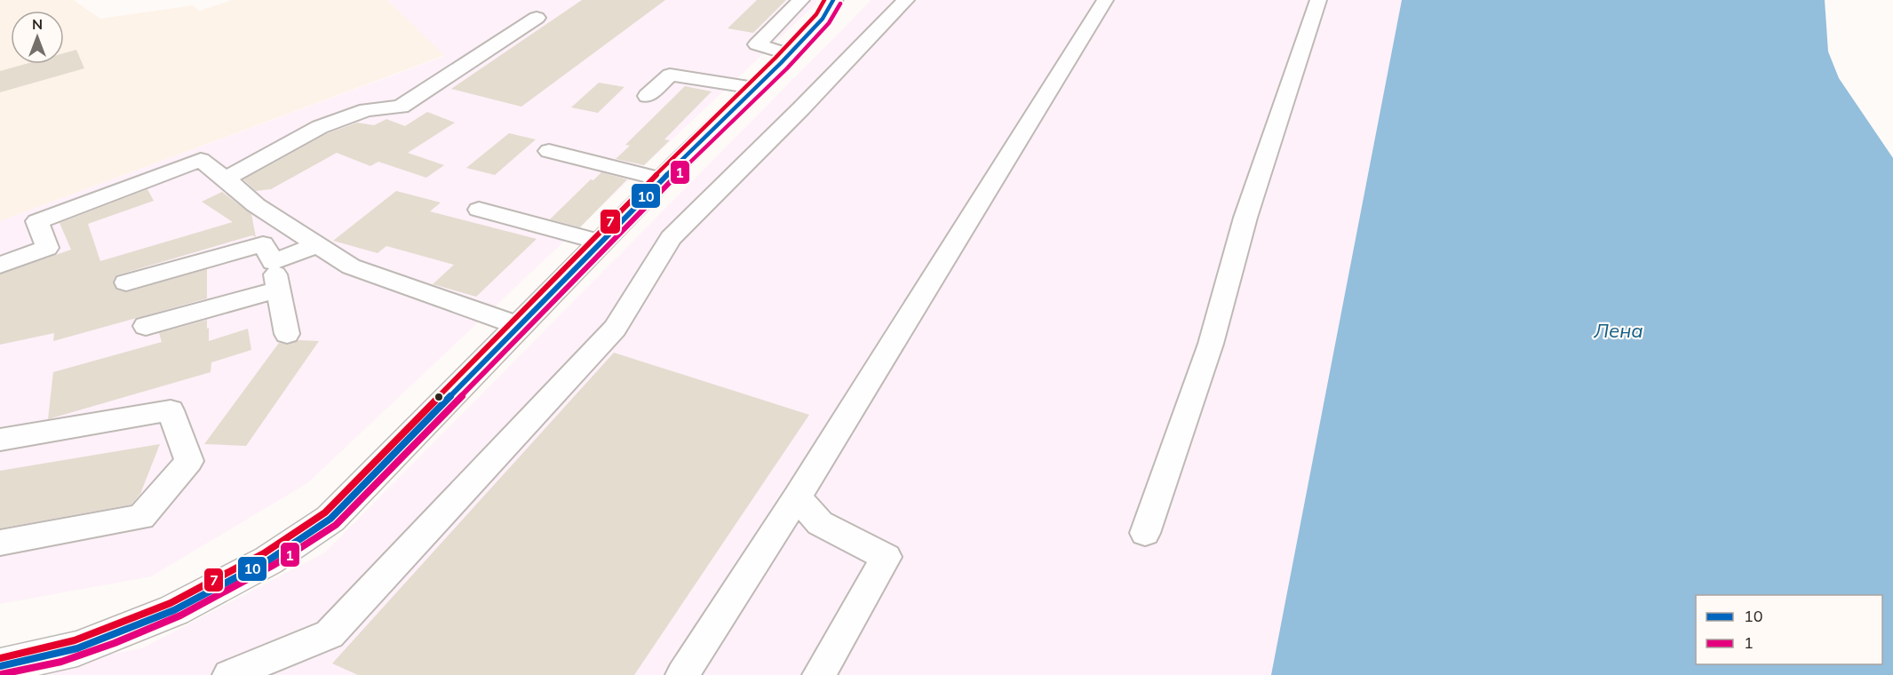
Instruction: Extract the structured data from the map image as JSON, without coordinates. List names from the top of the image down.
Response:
{
  "water": ["Лена"],
  "lines": ["transit line 10", "transit line 7", "transit line 1"],
  "legend": ["10", "1"],
  "north": "top"
}
